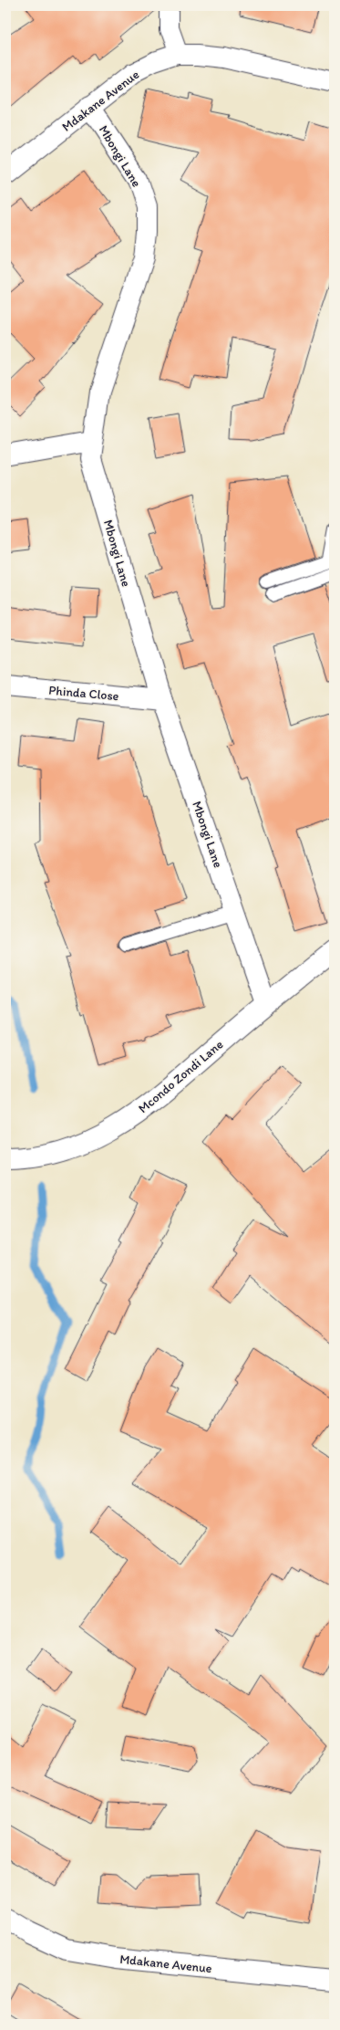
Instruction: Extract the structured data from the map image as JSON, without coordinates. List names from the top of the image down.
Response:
{
  "streets": {
    "street": [
      "Mdakane Avenue",
      "Mbongi Lane",
      "Phinda Close",
      "Mcondo Zondi Lane"
    ]
  },
  "crossings": [
    ["Mdakane Avenue", "Mbongi Lane"],
    ["Mbongi Lane", "Phinda Close"],
    ["Mbongi Lane", "Mcondo Zondi Lane"]
  ]
}
